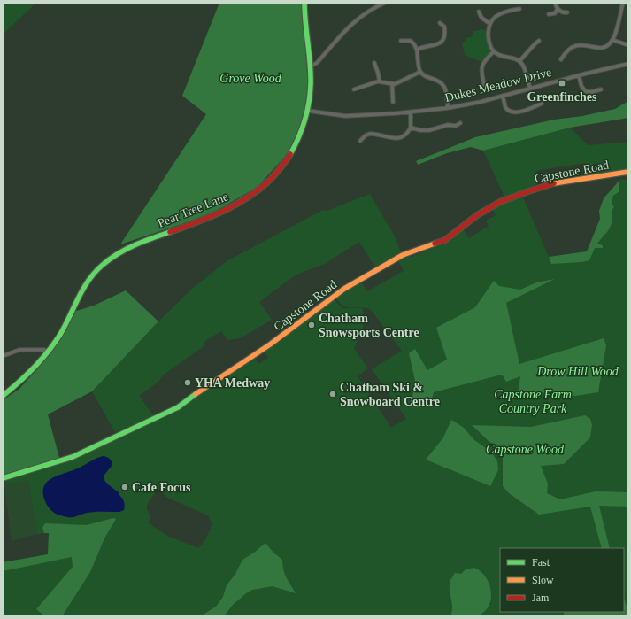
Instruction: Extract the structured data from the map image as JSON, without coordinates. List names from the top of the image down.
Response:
{
  "streets": {
    "street": ["Dukes Meadow Drive", "Capstone Road", "Pear Tree Lane"]
  },
  "crossings": [
    ["Dukes Meadow Drive", "Pear Tree Lane"]
  ],
  "parks": [
    "Grove Wood",
    "Drow Hill Wood",
    "Capstone Farm Country Park",
    "Capstone Wood"
  ],
  "places": {
    "transit": ["Greenfinches"],
    "other": [
      "Chatham Snowsports Centre",
      "YHA Medway",
      "Chatham Ski & Snowboard Centre",
      "Cafe Focus"
    ]
  },
  "legend": ["Fast", "Slow", "Jam"]
}
